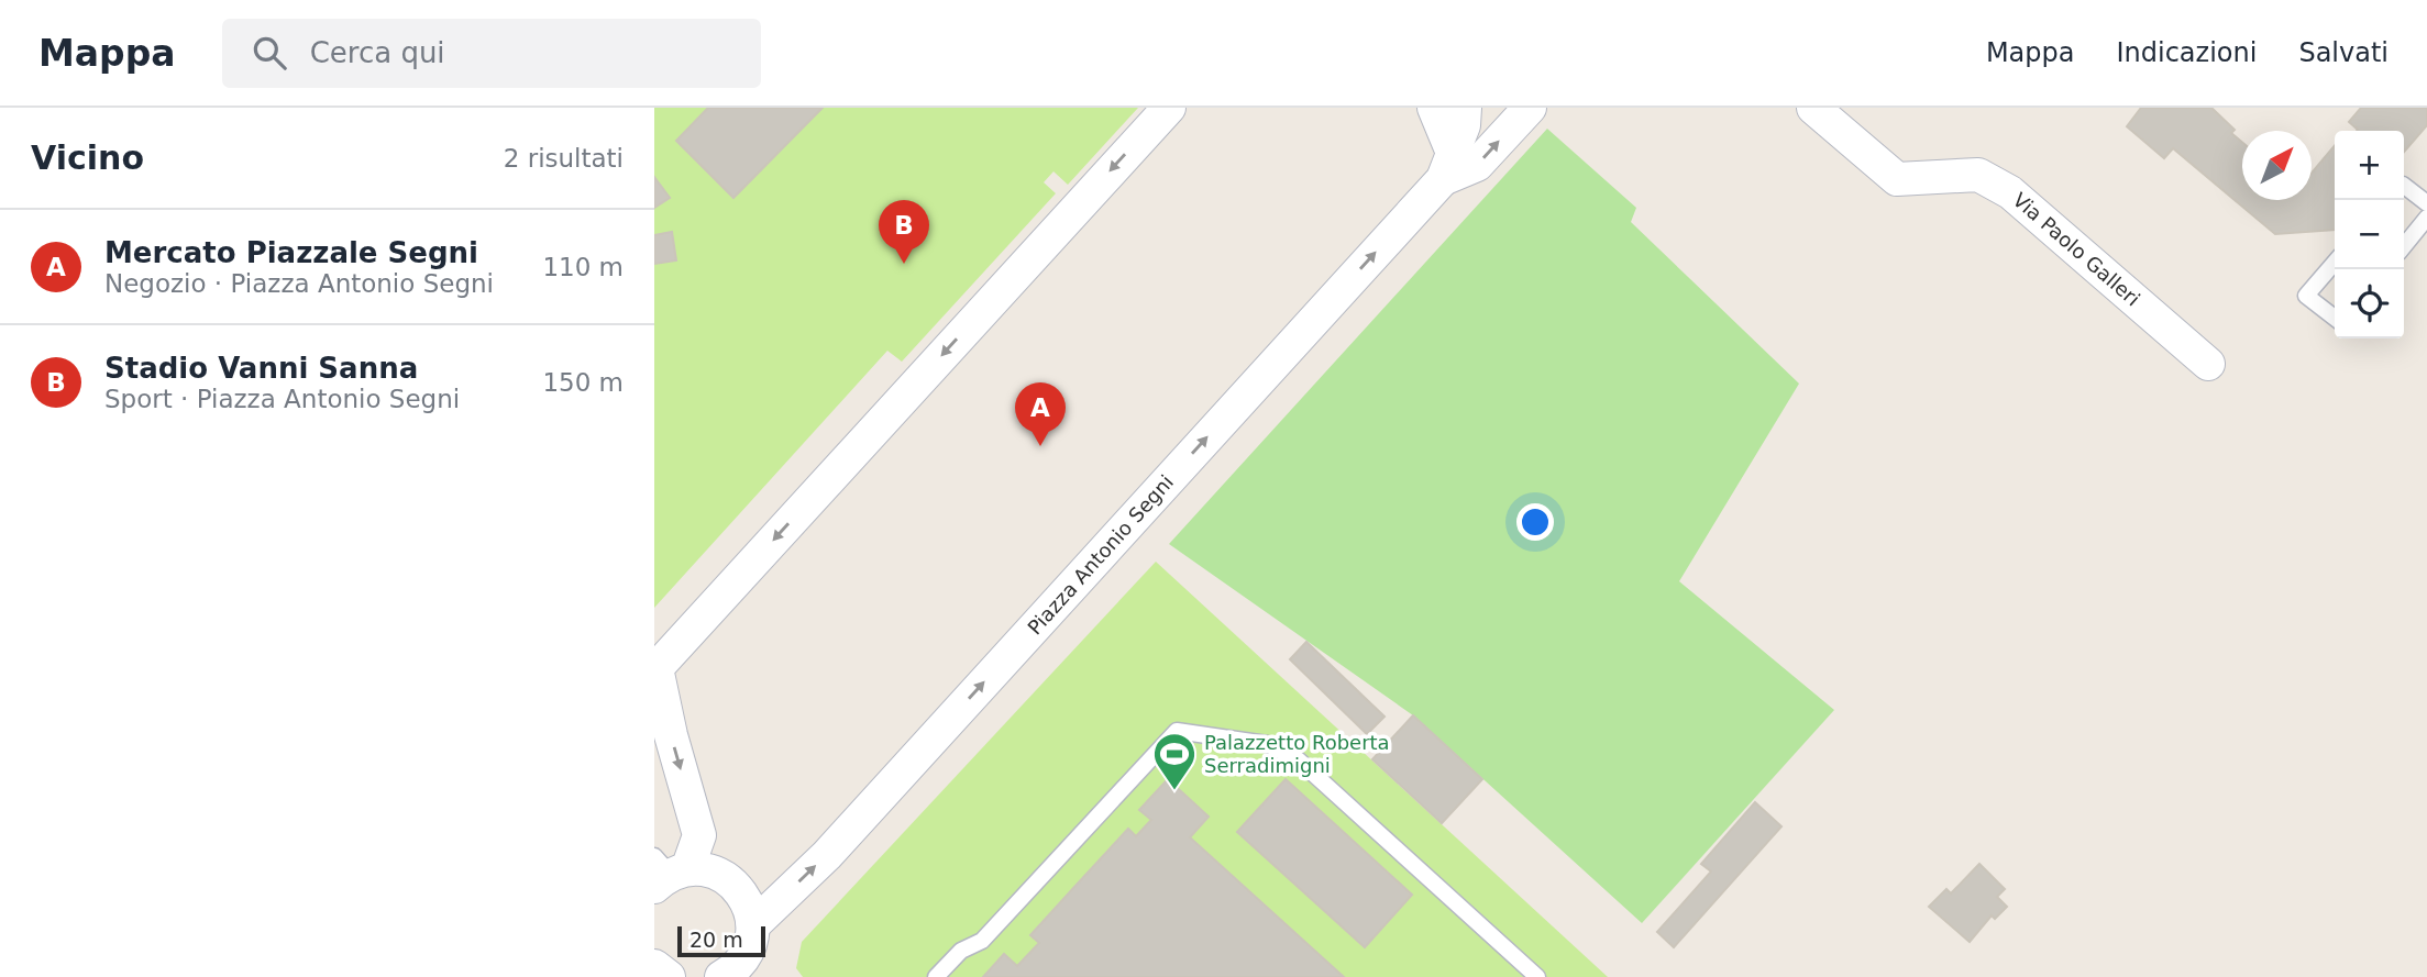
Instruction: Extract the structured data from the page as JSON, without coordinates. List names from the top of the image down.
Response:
{
  "streets": {
    "street": ["Via Paolo Galleri", "Piazza Antonio Segni"]
  },
  "places": {
    "sports": ["Palazzetto Roberta Serradimigni"]
  },
  "scale_bar": "20 m",
  "north": "top right",
  "page": {
    "header": "Mappa",
    "search": "Cerca qui",
    "nav": ["Mappa", "Indicazioni", "Salvati"],
    "heading": ["Vicino", "2 risultati"],
    "map_buttons": ["+", "−"],
    "pins": ["B", "A"],
    "list": [
      {
        "mark": "A",
        "name": "Mercato Piazzale Segni",
        "note": "Negozio · Piazza Antonio Segni",
        "value": "110 m"
      },
      {
        "mark": "B",
        "name": "Stadio Vanni Sanna",
        "note": "Sport · Piazza Antonio Segni",
        "value": "150 m"
      }
    ],
    "scale": "20 m"
  }
}
